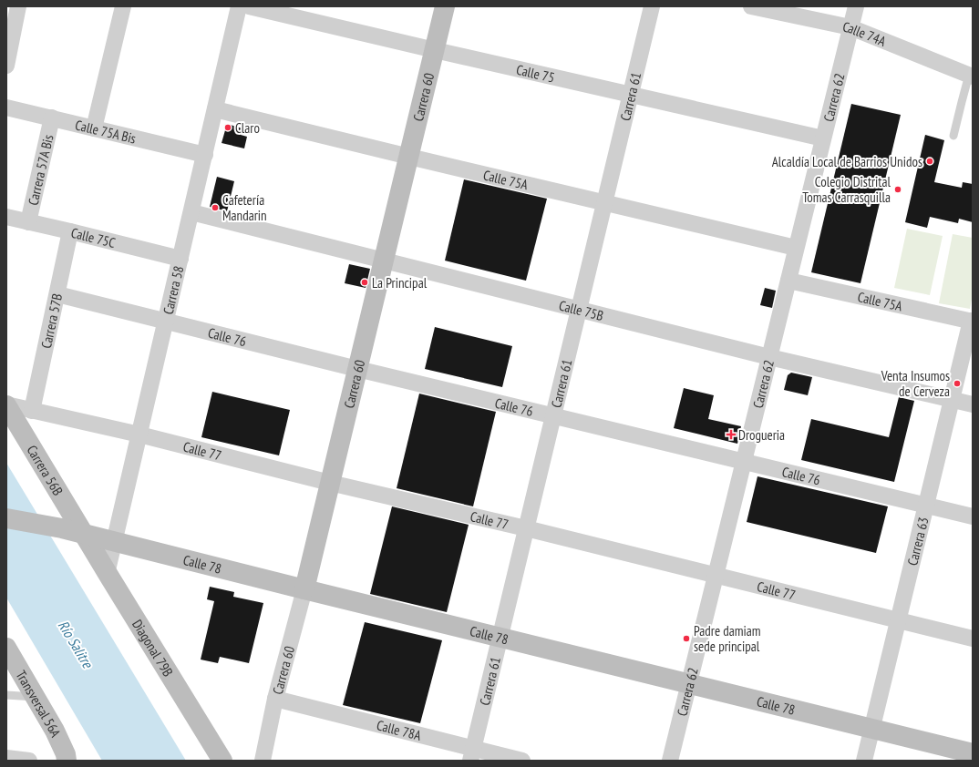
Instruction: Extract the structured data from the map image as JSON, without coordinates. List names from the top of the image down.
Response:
{
  "streets": {
    "street": [
      "Calle 74A",
      "Calle 75",
      "Carrera 60",
      "Carrera 61",
      "Carrera 62",
      "Calle 75A Bis",
      "Carrera 57A Bis",
      "Calle 75A",
      "Calle 75C",
      "Carrera 58",
      "Calle 75B",
      "Carrera 57B",
      "Calle 76",
      "Calle 77",
      "Carrera 56B",
      "Carrera 63",
      "Calle 78",
      "Diagonal 79B",
      "Transversal 56A",
      "Calle 78A"
    ]
  },
  "crossings": [
    ["Calle 74A", "Carrera 62"],
    ["Calle 75", "Carrera 60"],
    ["Calle 75", "Carrera 61"],
    ["Calle 75", "Carrera 62"],
    ["Carrera 60", "Calle 75A"],
    ["Carrera 60", "Calle 75B"],
    ["Carrera 60", "Calle 76"],
    ["Carrera 60", "Calle 77"],
    ["Carrera 60", "Calle 78"],
    ["Carrera 60", "Calle 78A"],
    ["Carrera 61", "Calle 75A"],
    ["Carrera 61", "Calle 75B"],
    ["Carrera 61", "Calle 76"],
    ["Carrera 61", "Calle 77"],
    ["Carrera 61", "Calle 78"],
    ["Carrera 61", "Calle 78A"],
    ["Carrera 62", "Calle 75A"],
    ["Carrera 62", "Calle 75B"],
    ["Carrera 62", "Calle 76"],
    ["Carrera 62", "Calle 77"],
    ["Carrera 62", "Calle 78"],
    ["Calle 75A Bis", "Carrera 57A Bis"],
    ["Calle 75A Bis", "Carrera 58"],
    ["Carrera 57A Bis", "Calle 75C"],
    ["Calle 75A", "Carrera 58"],
    ["Calle 75A", "Carrera 63"],
    ["Calle 75C", "Carrera 58"],
    ["Calle 75C", "Carrera 57B"],
    ["Carrera 58", "Calle 75B"],
    ["Carrera 58", "Calle 76"],
    ["Carrera 58", "Calle 77"],
    ["Carrera 58", "Calle 78"],
    ["Carrera 58", "Diagonal 79B"],
    ["Calle 75B", "Carrera 63"],
    ["Carrera 57B", "Calle 76"],
    ["Carrera 57B", "Calle 77"],
    ["Calle 76", "Carrera 63"],
    ["Calle 77", "Carrera 56B"],
    ["Calle 77", "Carrera 63"],
    ["Carrera 56B", "Calle 78"],
    ["Carrera 56B", "Diagonal 79B"],
    ["Carrera 63", "Calle 78"],
    ["Calle 78", "Diagonal 79B"]
  ],
  "water": ["Río Salitre"],
  "places": {
    "other": [
      "Claro",
      "Alcaldía Local de Barrios Unidos",
      "Colegio Distrital Tomas Carrasquilla",
      "Cafetería Mandarin",
      "La Principal",
      "Venta Insumos de Cerveza",
      "Padre damiam sede principal"
    ],
    "health": ["Drogueria"]
  }
}
